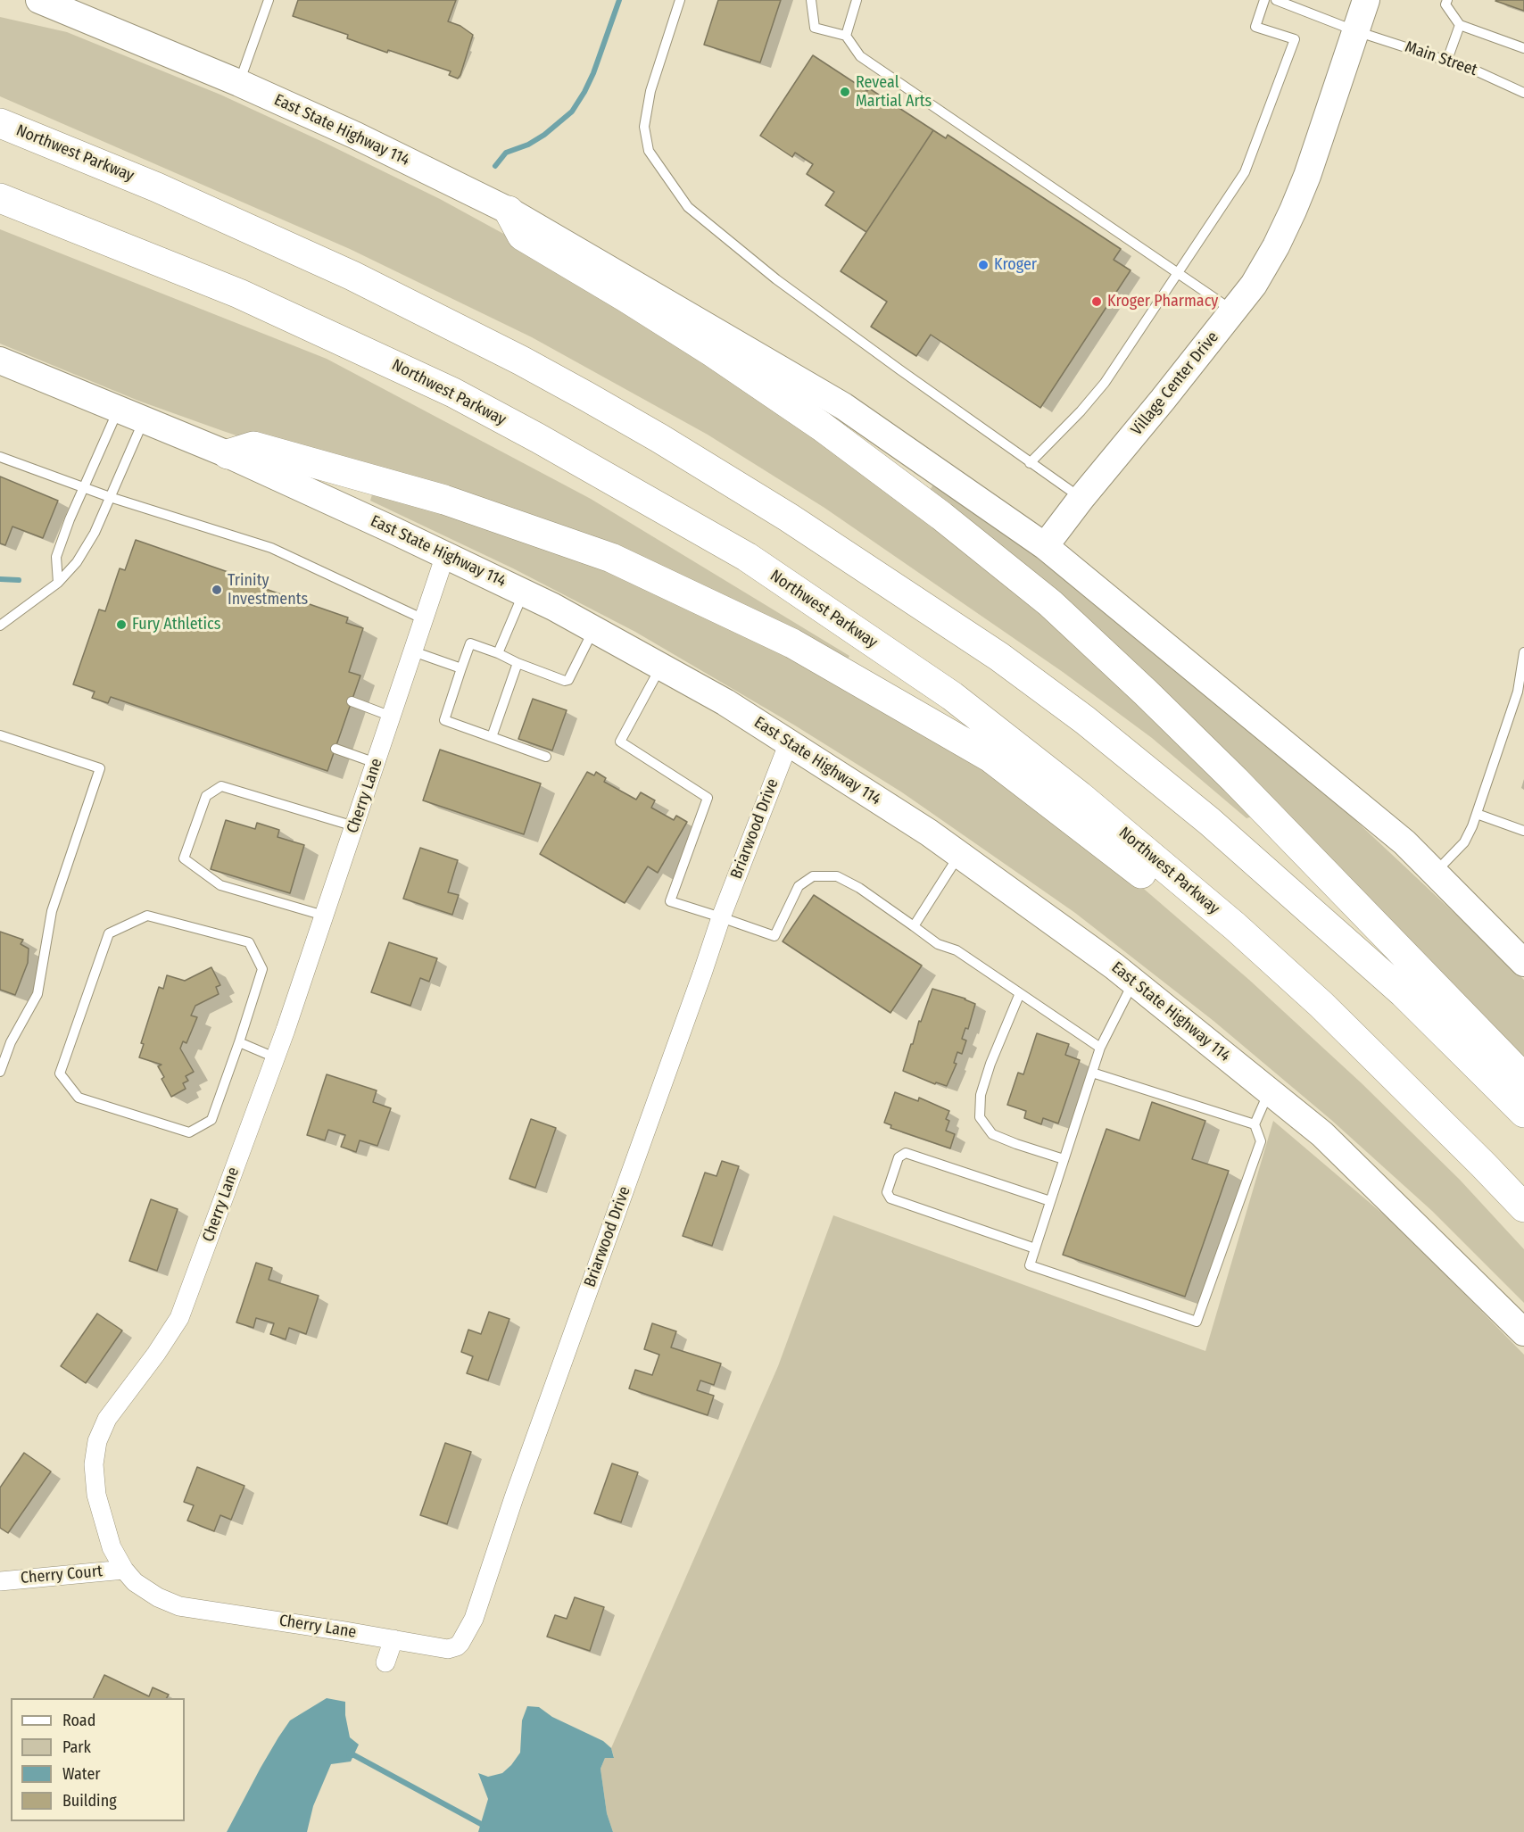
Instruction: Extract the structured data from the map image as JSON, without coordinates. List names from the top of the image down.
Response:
{
  "streets": {
    "highway": ["Northwest Parkway"],
    "main road": ["East State Highway 114", "Village Center Drive"],
    "street": ["Cherry Lane", "Briarwood Drive", "Cherry Court"],
    "lane": ["Main Street"]
  },
  "crossings": [
    ["Main Street", "Village Center Drive"],
    ["East State Highway 114", "Village Center Drive"],
    ["East State Highway 114", "Cherry Lane"],
    ["East State Highway 114", "Briarwood Drive"],
    ["Cherry Lane", "Briarwood Drive"],
    ["Cherry Lane", "Cherry Court"]
  ],
  "places": [
    "Reveal Martial Arts",
    "Kroger",
    "Kroger Pharmacy",
    "Trinity Investments",
    "Fury Athletics"
  ],
  "legend": [
    "Road",
    "Park",
    "Water",
    "Building"
  ]
}
